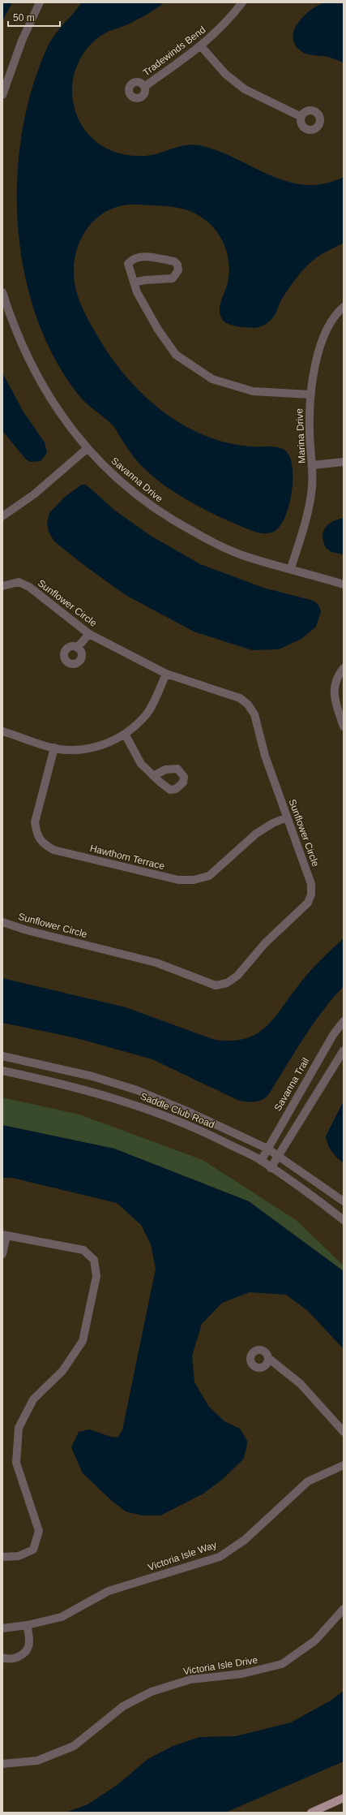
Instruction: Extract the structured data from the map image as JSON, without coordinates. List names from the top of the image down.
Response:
{
  "streets": {
    "street": [
      "Tradewinds Bend",
      "Marina Drive",
      "Savanna Drive",
      "Sunflower Circle",
      "Hawthorn Terrace",
      "Savanna Trail",
      "Saddle Club Road",
      "Victoria Isle Way",
      "Victoria Isle Drive"
    ]
  },
  "crossings": [
    ["Marina Drive", "Savanna Drive"],
    ["Sunflower Circle", "Hawthorn Terrace"],
    ["Savanna Trail", "Saddle Club Road"]
  ],
  "scale_bar": "50 m"
}
